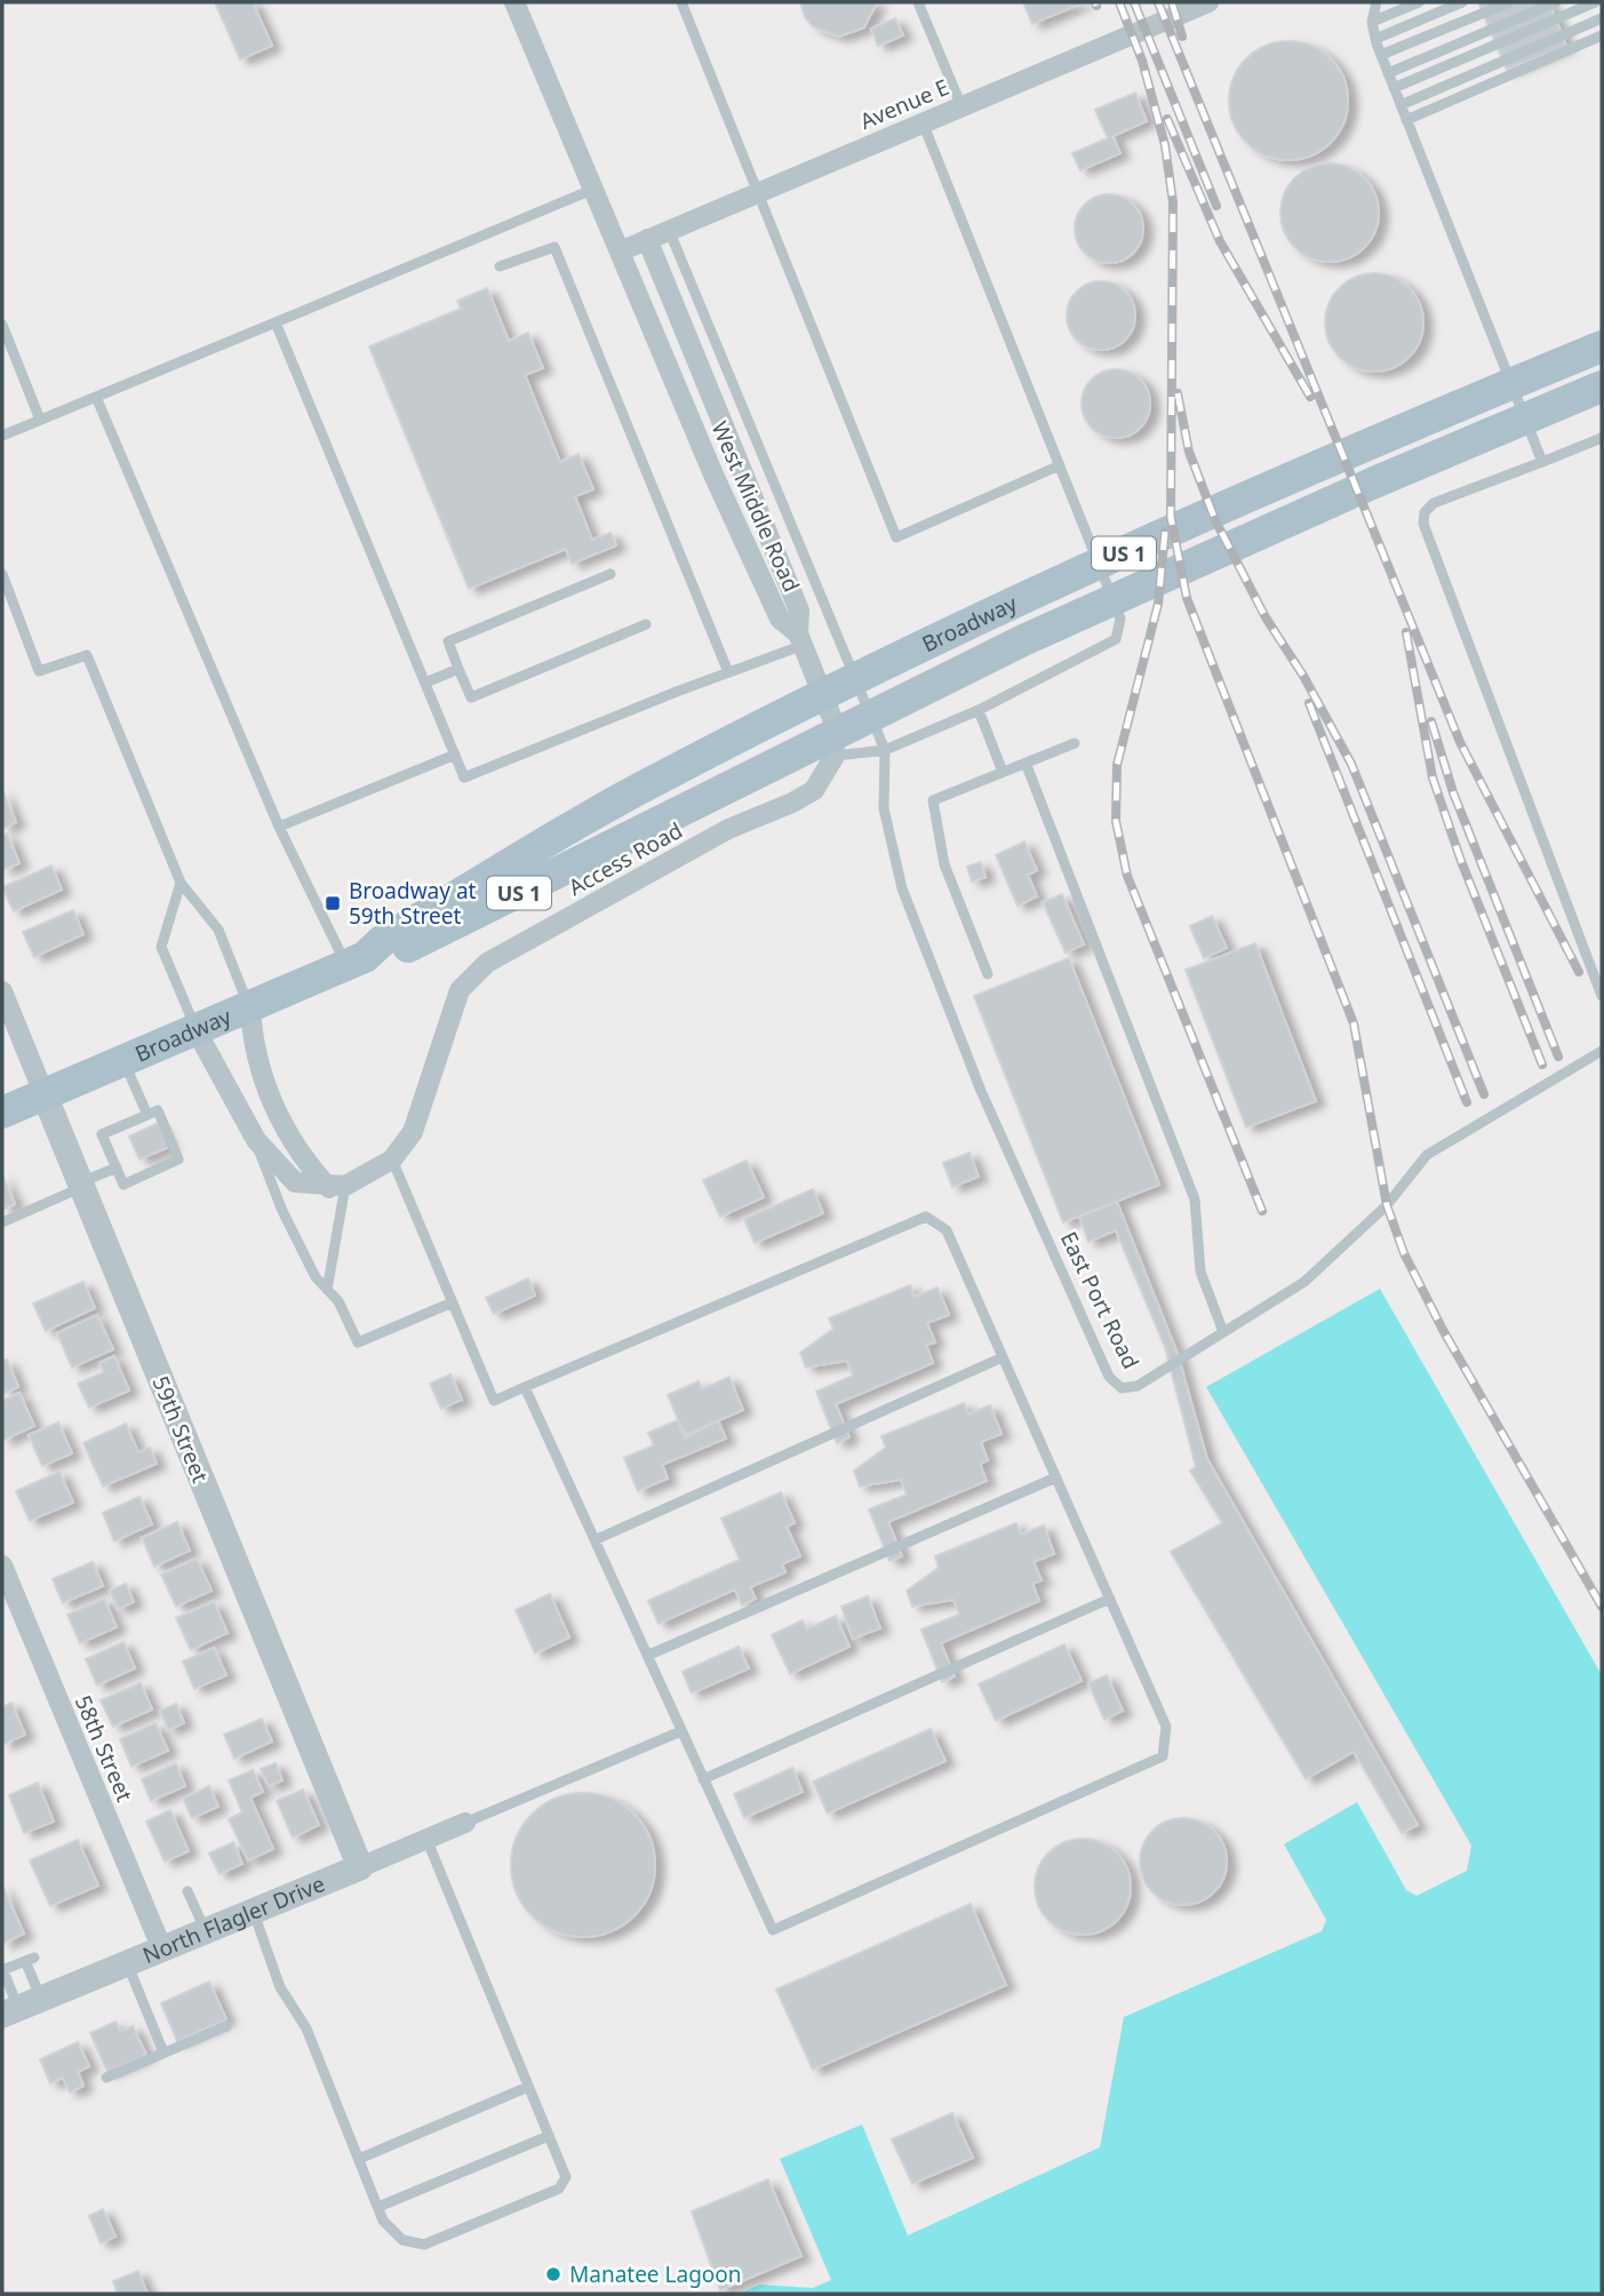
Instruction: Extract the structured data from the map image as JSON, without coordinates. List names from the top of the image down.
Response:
{
  "streets": {
    "main road": ["US 1", "Broadway"],
    "street": [
      "Avenue E",
      "West Middle Road",
      "Access Road",
      "59th Street",
      "58th Street",
      "North Flagler Drive"
    ],
    "lane": ["East Port Road"]
  },
  "crossings": [
    ["Avenue E", "West Middle Road"],
    ["Broadway", "59th Street"],
    ["59th Street", "North Flagler Drive"],
    ["58th Street", "North Flagler Drive"]
  ],
  "places": {
    "transit": ["Broadway at 59th Street"],
    "other": ["Manatee Lagoon"]
  }
}
